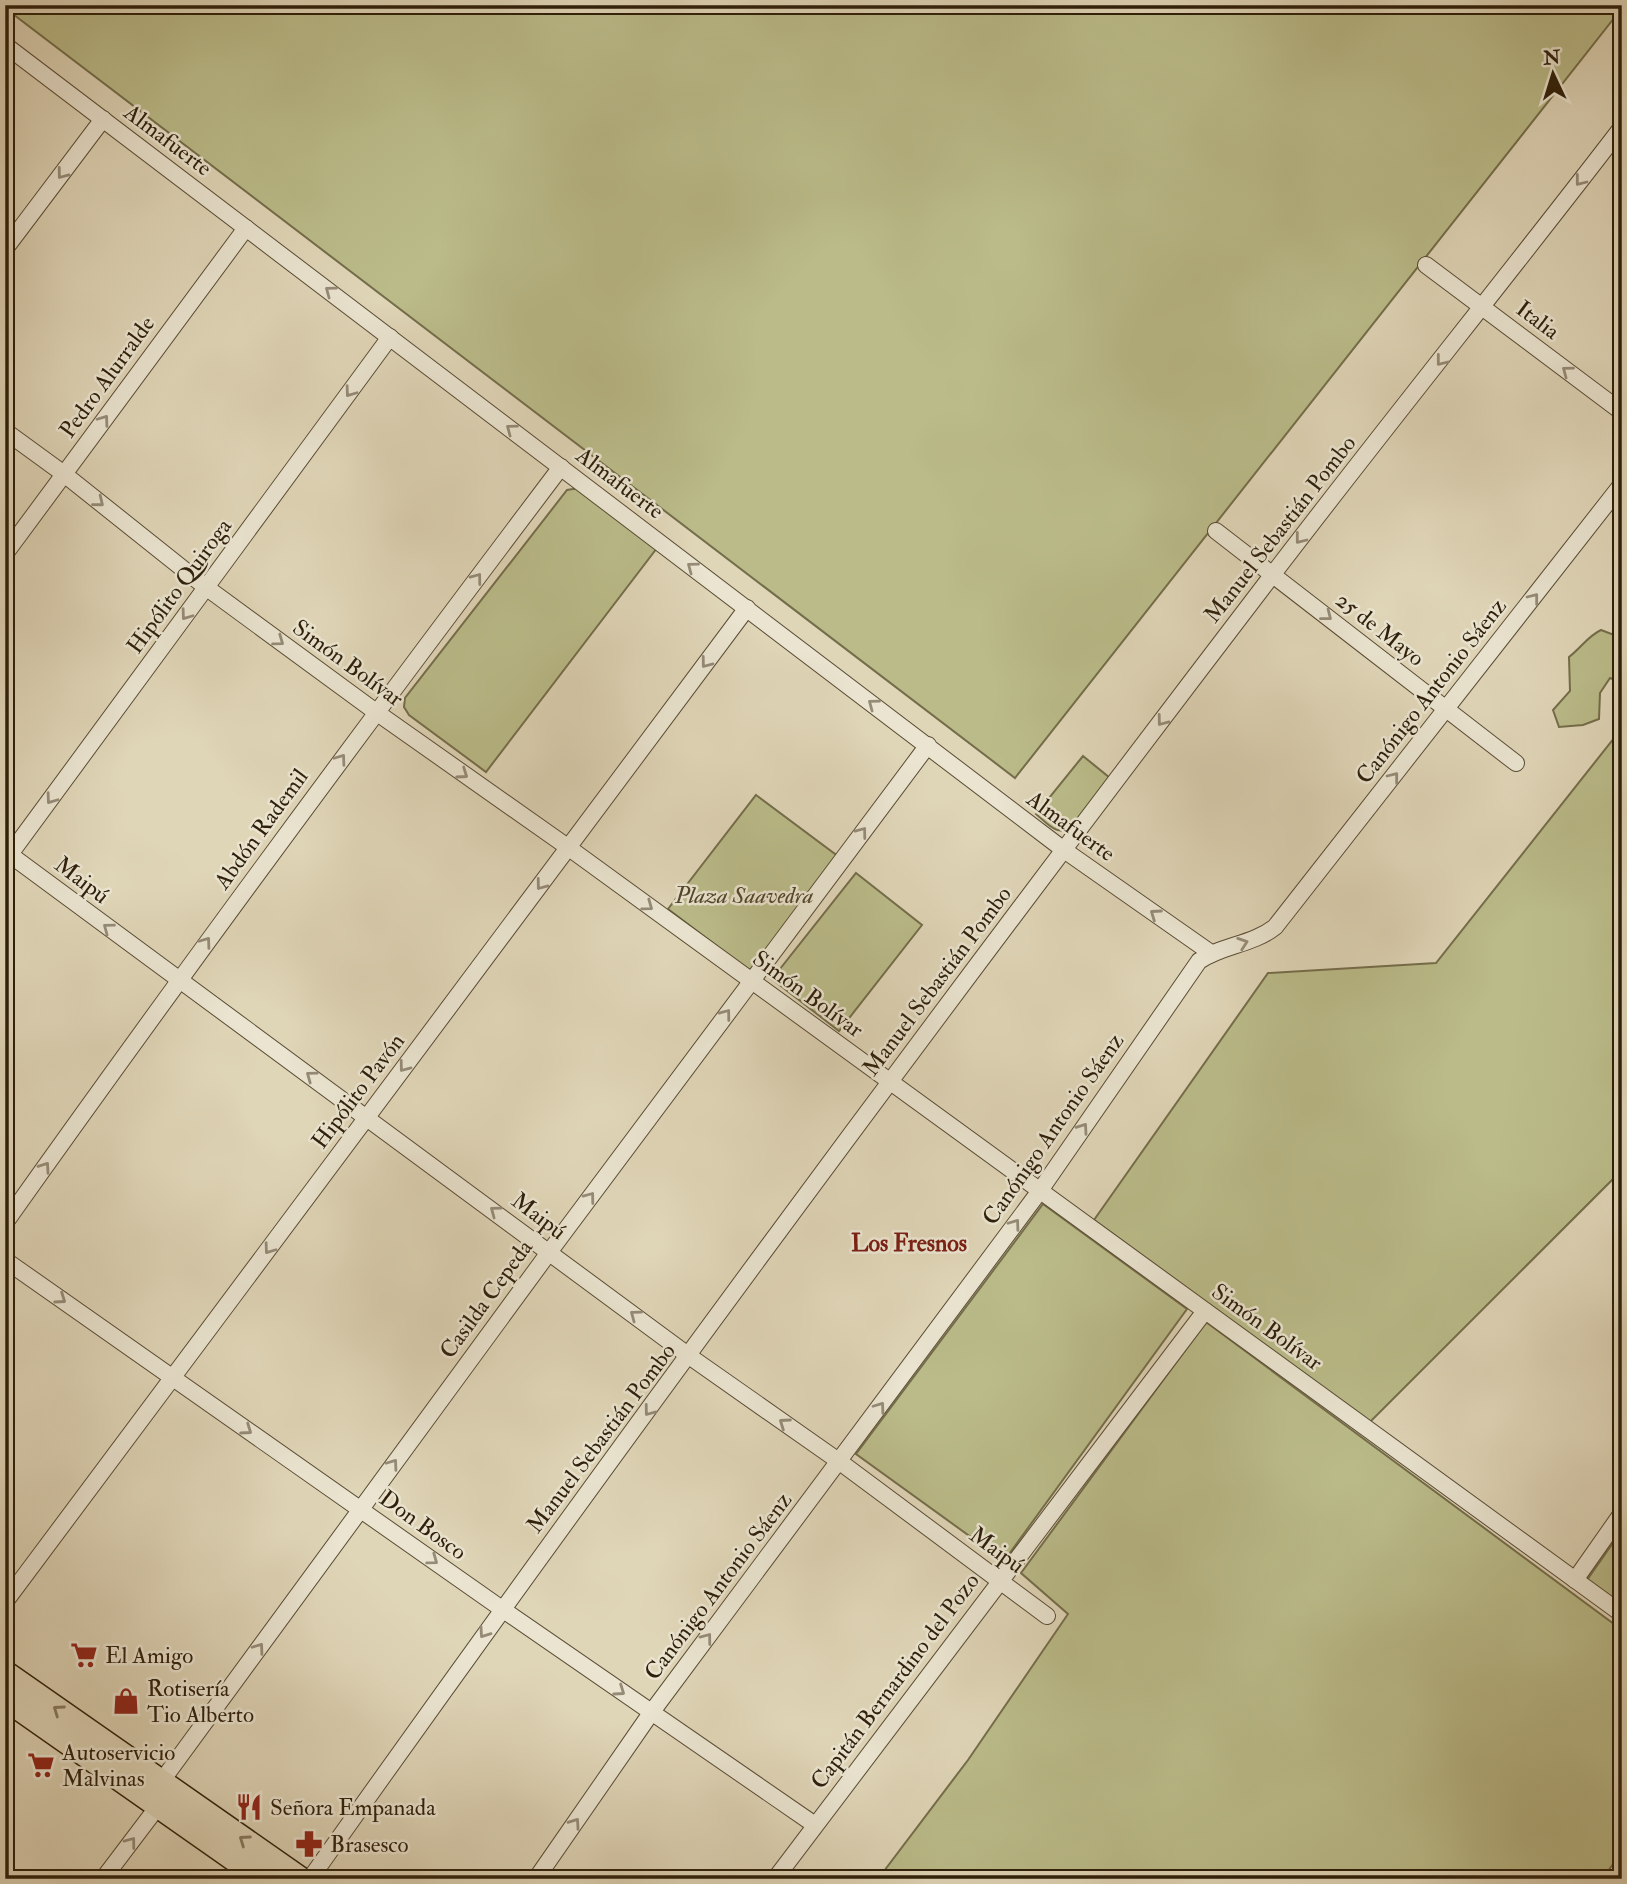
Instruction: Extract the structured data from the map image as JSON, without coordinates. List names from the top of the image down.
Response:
{
  "streets": {
    "street": [
      "Almafuerte",
      "Italia",
      "Pedro Alurralde",
      "Manuel Sebastián Pombo",
      "Hipólito Quiroga",
      "25 de Mayo",
      "Simón Bolívar",
      "Canónigo Antonio Sáenz",
      "Abdón Rademil",
      "Maipú",
      "Hipólito Pavón",
      "Casilda Cepeda",
      "Don Bosco",
      "Capitán Bernardino del Pozo"
    ]
  },
  "crossings": [
    ["Almafuerte", "Pedro Alurralde"],
    ["Almafuerte", "Manuel Sebastián Pombo"],
    ["Almafuerte", "Hipólito Quiroga"],
    ["Almafuerte", "Canónigo Antonio Sáenz"],
    ["Almafuerte", "Abdón Rademil"],
    ["Almafuerte", "Hipólito Pavón"],
    ["Almafuerte", "Casilda Cepeda"],
    ["Italia", "Manuel Sebastián Pombo"],
    ["Pedro Alurralde", "Simón Bolívar"],
    ["Manuel Sebastián Pombo", "25 de Mayo"],
    ["Manuel Sebastián Pombo", "Simón Bolívar"],
    ["Manuel Sebastián Pombo", "Maipú"],
    ["Manuel Sebastián Pombo", "Don Bosco"],
    ["Hipólito Quiroga", "Simón Bolívar"],
    ["Hipólito Quiroga", "Maipú"],
    ["25 de Mayo", "Canónigo Antonio Sáenz"],
    ["Simón Bolívar", "Canónigo Antonio Sáenz"],
    ["Simón Bolívar", "Abdón Rademil"],
    ["Simón Bolívar", "Hipólito Pavón"],
    ["Simón Bolívar", "Casilda Cepeda"],
    ["Simón Bolívar", "Capitán Bernardino del Pozo"],
    ["Canónigo Antonio Sáenz", "Maipú"],
    ["Canónigo Antonio Sáenz", "Don Bosco"],
    ["Abdón Rademil", "Maipú"],
    ["Maipú", "Hipólito Pavón"],
    ["Maipú", "Casilda Cepeda"],
    ["Maipú", "Capitán Bernardino del Pozo"],
    ["Hipólito Pavón", "Don Bosco"],
    ["Casilda Cepeda", "Don Bosco"],
    ["Don Bosco", "Capitán Bernardino del Pozo"]
  ],
  "one_way": [
    "Almafuerte",
    "Italia",
    "Pedro Alurralde",
    "Manuel Sebastián Pombo",
    "Hipólito Quiroga",
    "25 de Mayo",
    "Simón Bolívar",
    "Canónigo Antonio Sáenz",
    "Abdón Rademil",
    "Maipú",
    "Hipólito Pavón",
    "Casilda Cepeda",
    "Don Bosco"
  ],
  "districts": ["Los Fresnos"],
  "parks": ["Plaza Saavedra"],
  "places": {
    "supermarket": ["El Amigo", "Autoservicio Malvinas"],
    "shop": ["Rotisería Tio Alberto"],
    "restaurant": ["Señora Empanada"],
    "pharmacy": ["Brasesco"]
  },
  "north": "top"
}
